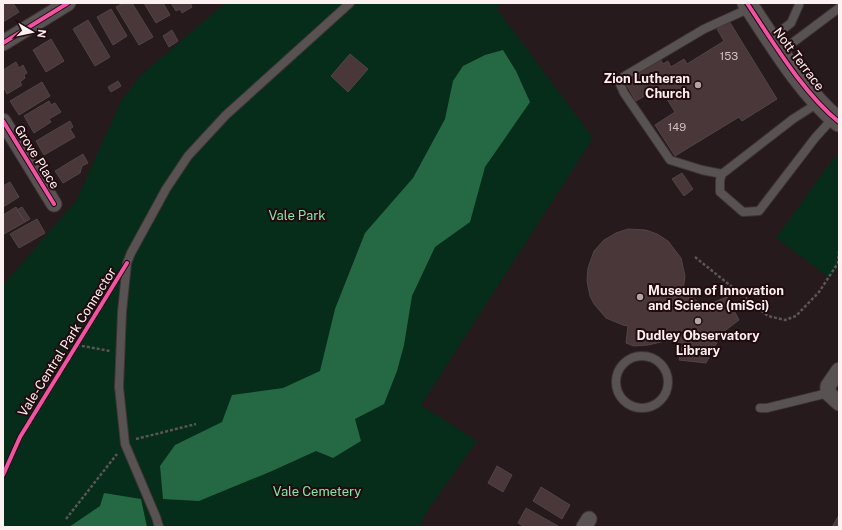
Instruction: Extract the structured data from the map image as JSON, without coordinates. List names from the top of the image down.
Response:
{
  "streets": {
    "street": ["Nott Terrace", "Grove Place"],
    "lane": ["Vale-Central Park Connector"]
  },
  "parks": ["Vale Park", "Vale Cemetery"],
  "places": ["Zion Lutheran Church", "Museum of Innovation and Science (miSci)", "Dudley Observatory Library"],
  "house_numbers": ["153", "149"],
  "north": "right"
}
